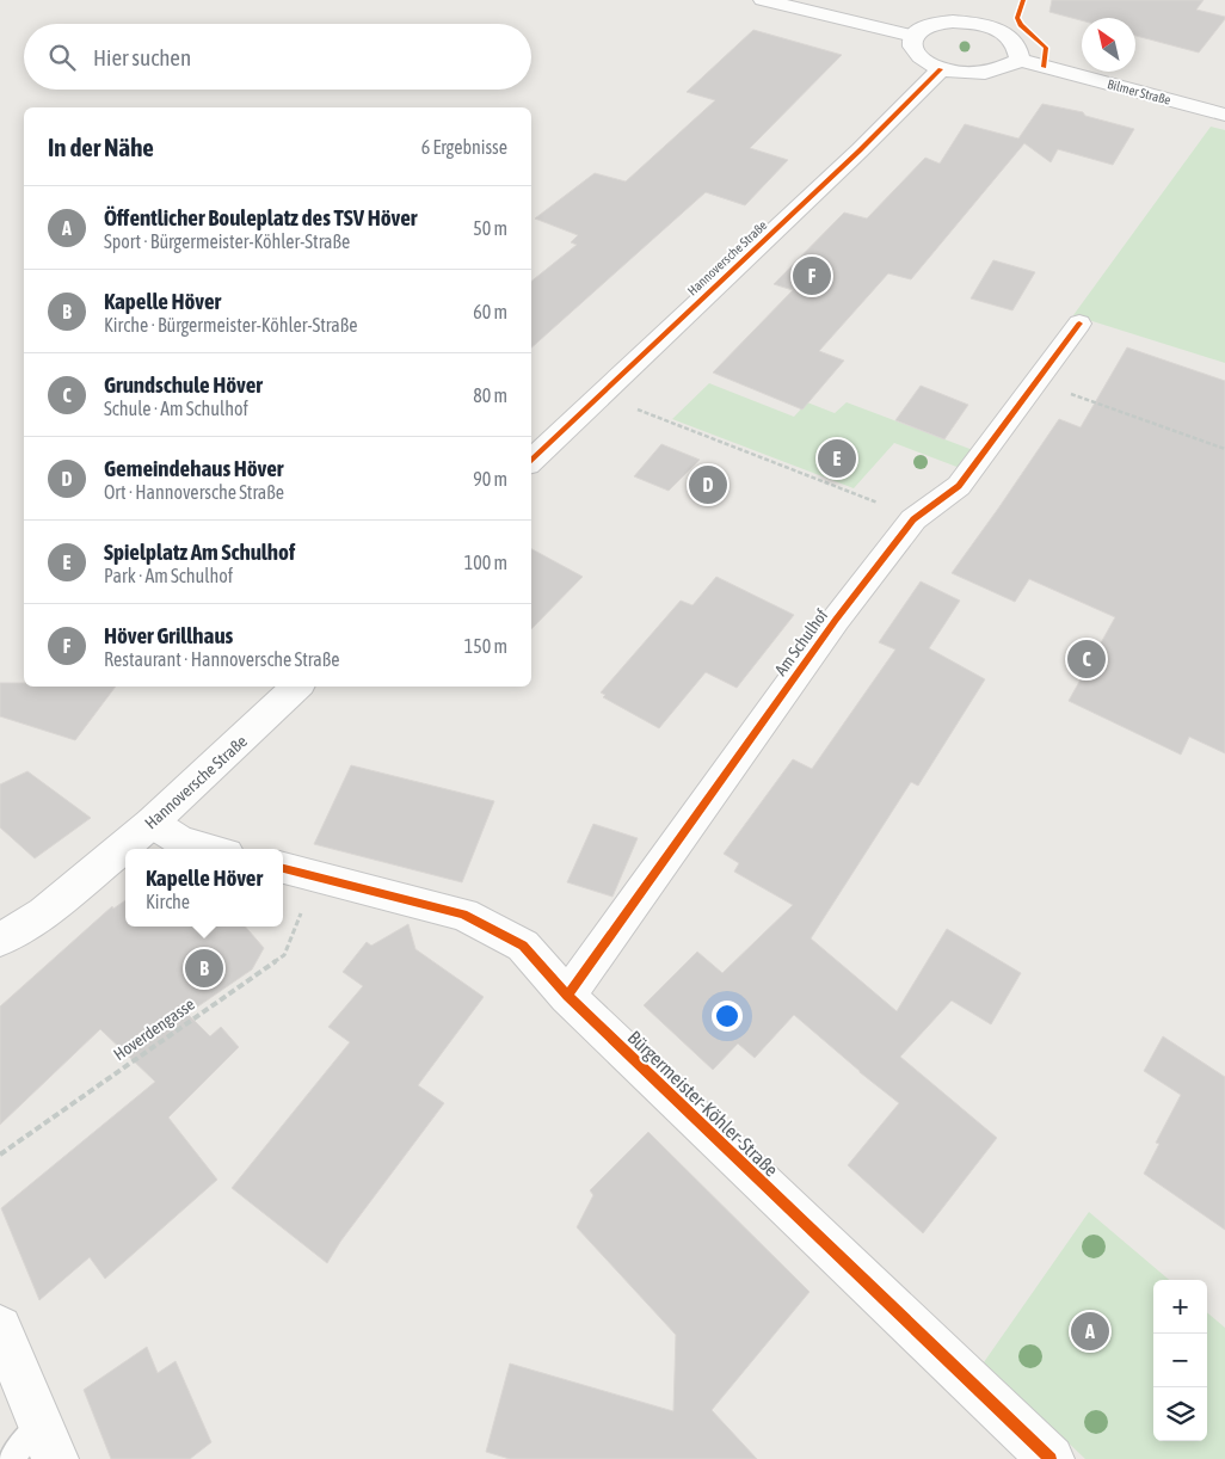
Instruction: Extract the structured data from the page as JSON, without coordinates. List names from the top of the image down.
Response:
{
  "streets": {
    "street": [
      "Bilmer Straße",
      "Hannoversche Straße",
      "Am Schulhof",
      "Bürgermeister-Köhler-Straße"
    ],
    "path": ["Hoverdengasse"]
  },
  "crossings": [
    ["Am Schulhof", "Bürgermeister-Köhler-Straße"],
    ["Hoverdengasse", "Bürgermeister-Köhler-Straße"]
  ],
  "north": "top left",
  "page": {
    "search": "Hier suchen",
    "heading": ["In der Nähe", "6 Ergebnisse"],
    "list": [
      {
        "mark": "A",
        "name": "Öffentlicher Bouleplatz des TSV Höver",
        "note": "Sport · Bürgermeister-Köhler-Straße",
        "value": "50 m"
      },
      {
        "mark": "B",
        "name": "Kapelle Höver",
        "note": "Kirche · Bürgermeister-Köhler-Straße",
        "value": "60 m"
      },
      {
        "mark": "C",
        "name": "Grundschule Höver",
        "note": "Schule · Am Schulhof",
        "value": "80 m"
      },
      {
        "mark": "D",
        "name": "Gemeindehaus Höver",
        "note": "Ort · Hannoversche Straße",
        "value": "90 m"
      },
      {
        "mark": "E",
        "name": "Spielplatz Am Schulhof",
        "note": "Park · Am Schulhof",
        "value": "100 m"
      },
      {
        "mark": "F",
        "name": "Höver Grillhaus",
        "note": "Restaurant · Hannoversche Straße",
        "value": "150 m"
      }
    ],
    "pins": [
      "F",
      "E",
      "D",
      "C",
      "B",
      "A"
    ],
    "popup": ["Kapelle Höver", "Kirche"],
    "map_buttons": ["+", "−"]
  }
}
